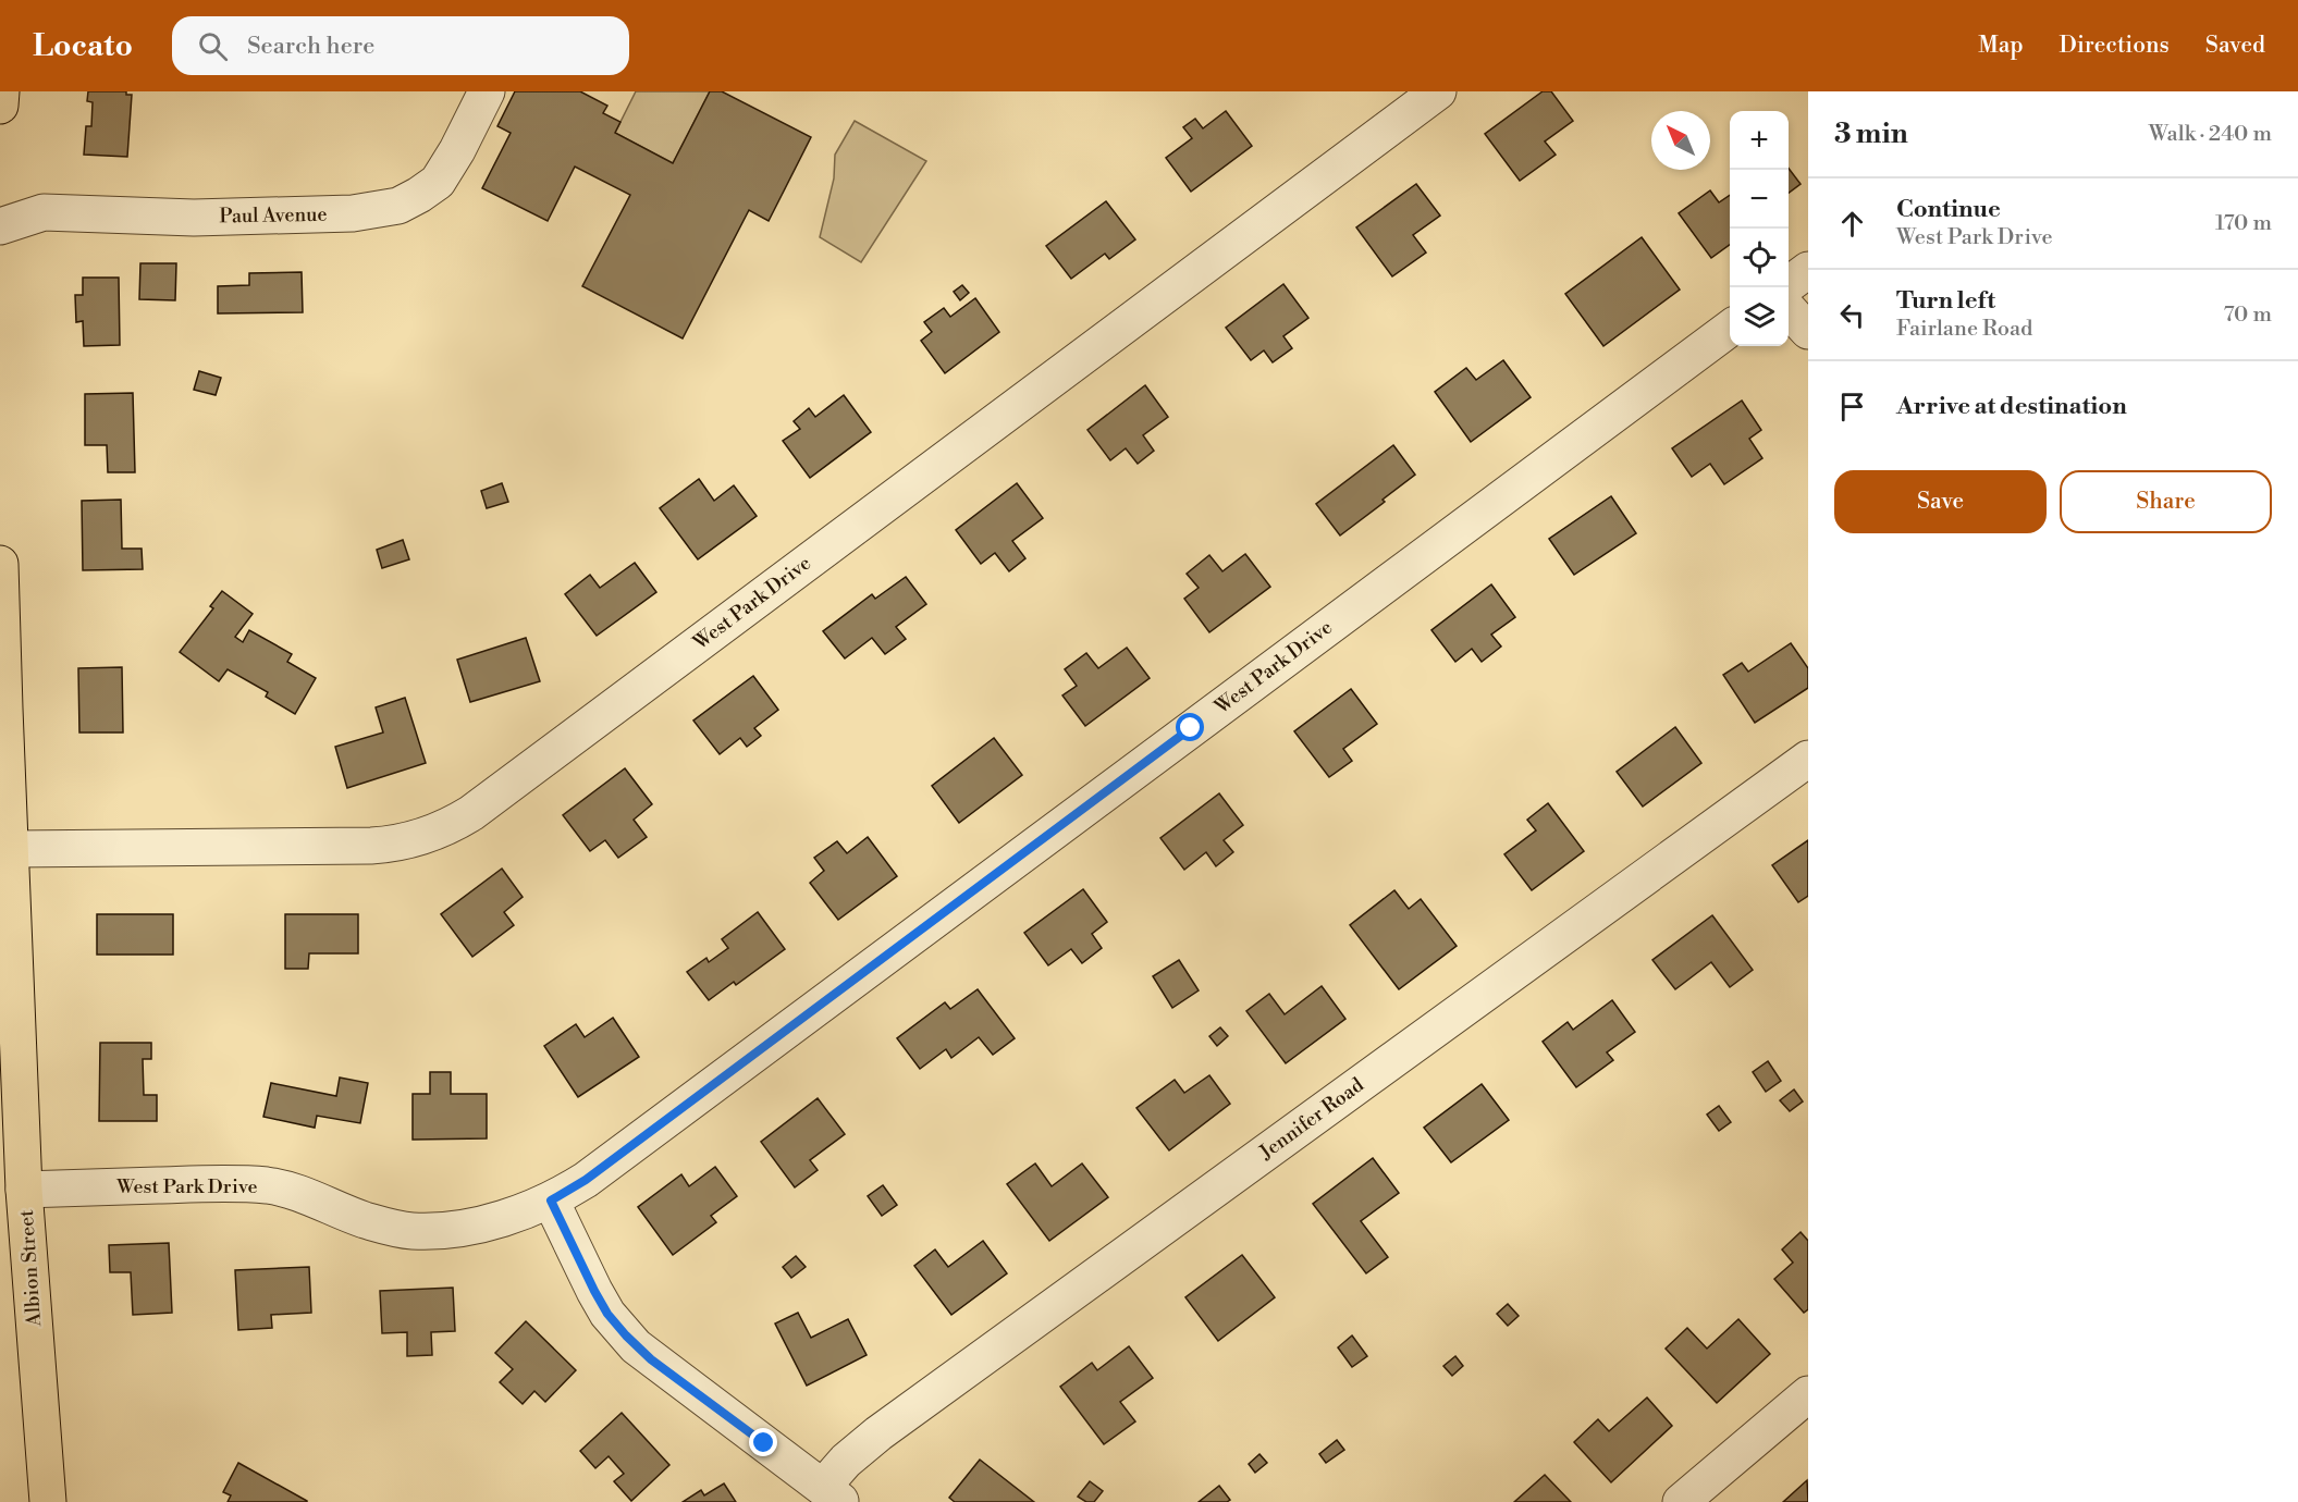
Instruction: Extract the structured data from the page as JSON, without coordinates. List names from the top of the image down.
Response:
{
  "streets": {
    "main road": ["Albion Street"],
    "street": ["Paul Avenue", "West Park Drive", "Jennifer Road"]
  },
  "crossings": [
    ["West Park Drive", "Albion Street"]
  ],
  "north": "top left",
  "page": {
    "header": "Locato",
    "search": "Search here",
    "nav": ["Map", "Directions", "Saved"],
    "heading": ["3 min", "Walk · 240 m"],
    "map_buttons": ["+", "−"],
    "list": [
      ["Continue", "West Park Drive", "170 m"],
      ["Turn left", "Fairlane Road", "70 m"],
      "Arrive at destination"
    ],
    "buttons": ["Save", "Share"]
  }
}
